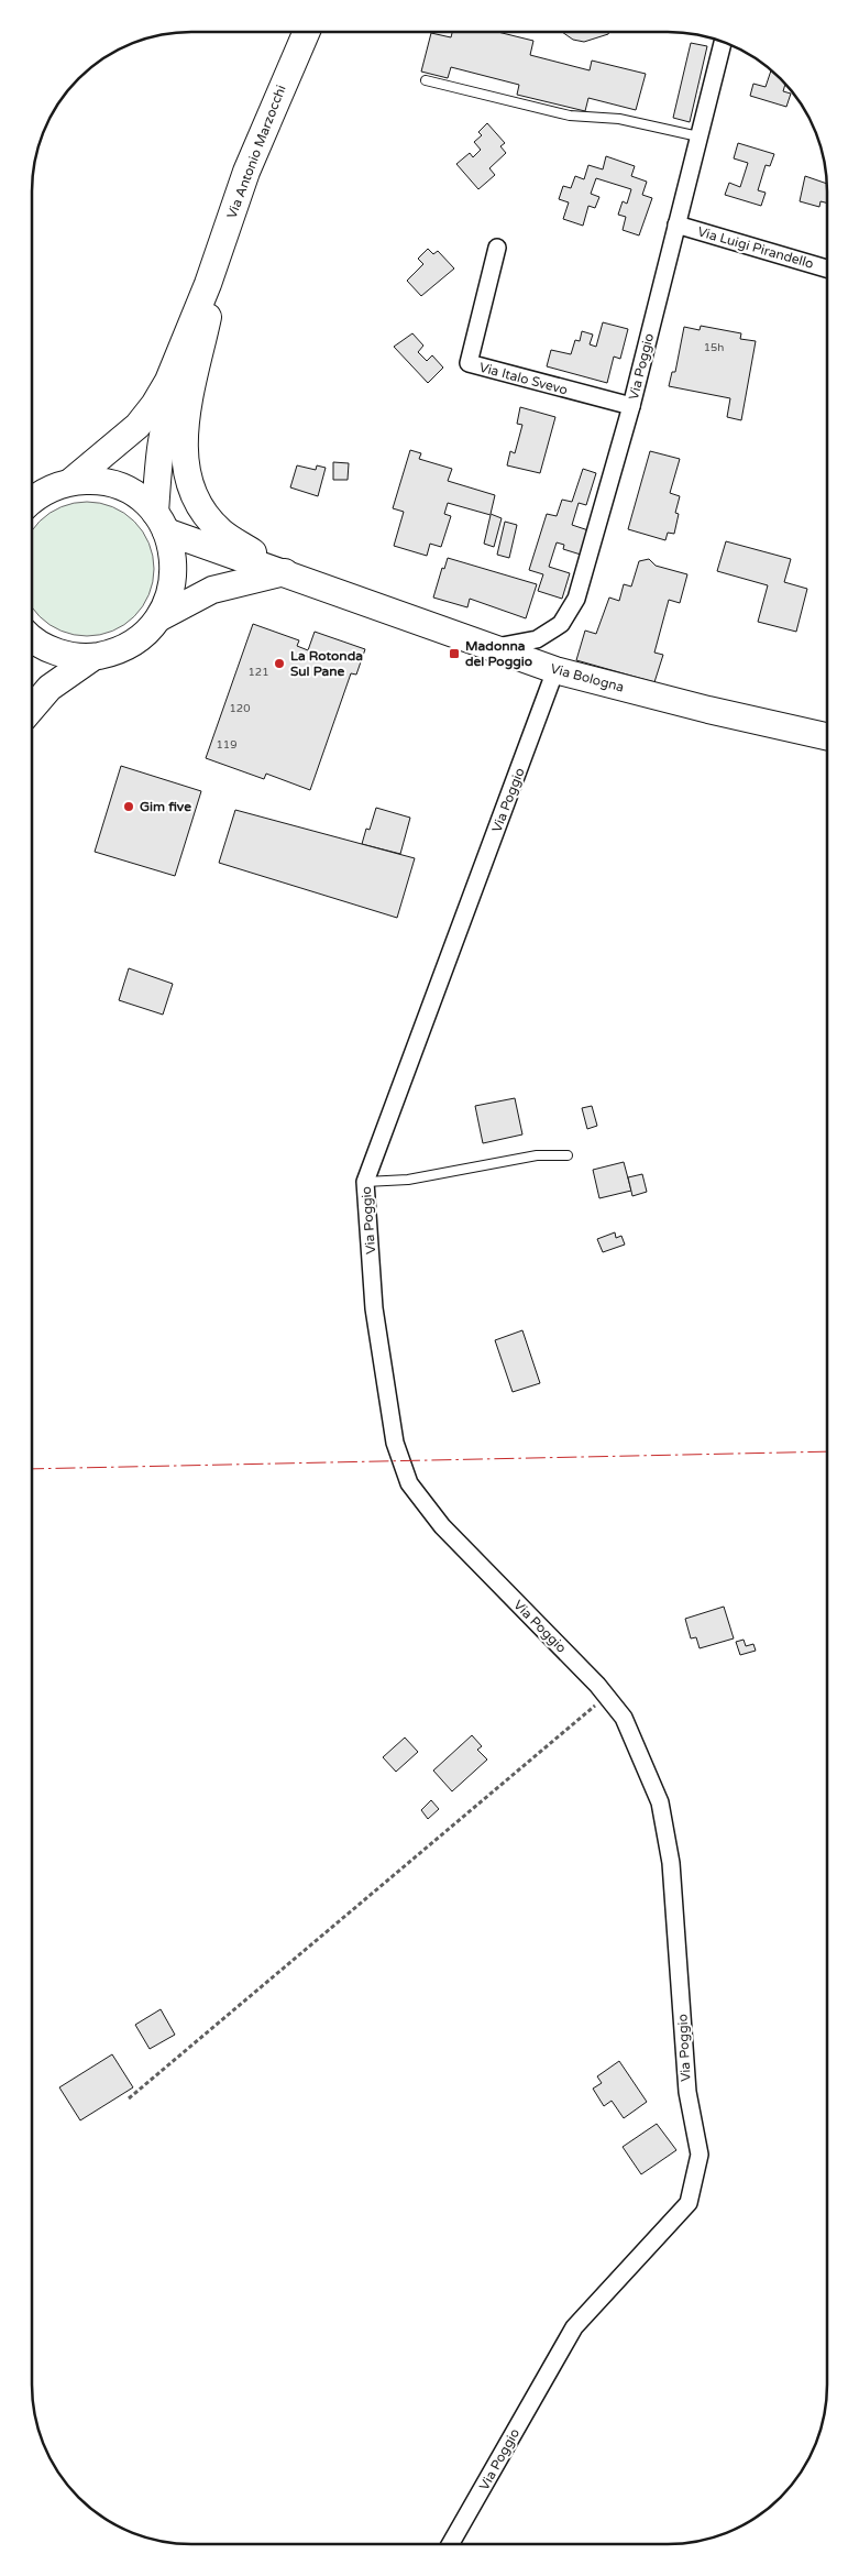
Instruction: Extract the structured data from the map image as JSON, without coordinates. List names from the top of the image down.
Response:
{
  "streets": {
    "main road": ["Via Antonio Marzocchi", "Via Bologna"],
    "street": ["Via Luigi Pirandello", "Via Poggio", "Via Italo Svevo"]
  },
  "crossings": [
    ["Via Antonio Marzocchi", "Via Bologna"],
    ["Via Luigi Pirandello", "Via Poggio"],
    ["Via Poggio", "Via Italo Svevo"],
    ["Via Poggio", "Via Bologna"]
  ],
  "places": {
    "transit": ["Madonna del Poggio"],
    "other": ["La Rotonda Sul Pane", "Gim five"]
  },
  "house_numbers": [
    "15h",
    "121",
    "120",
    "119"
  ]
}
